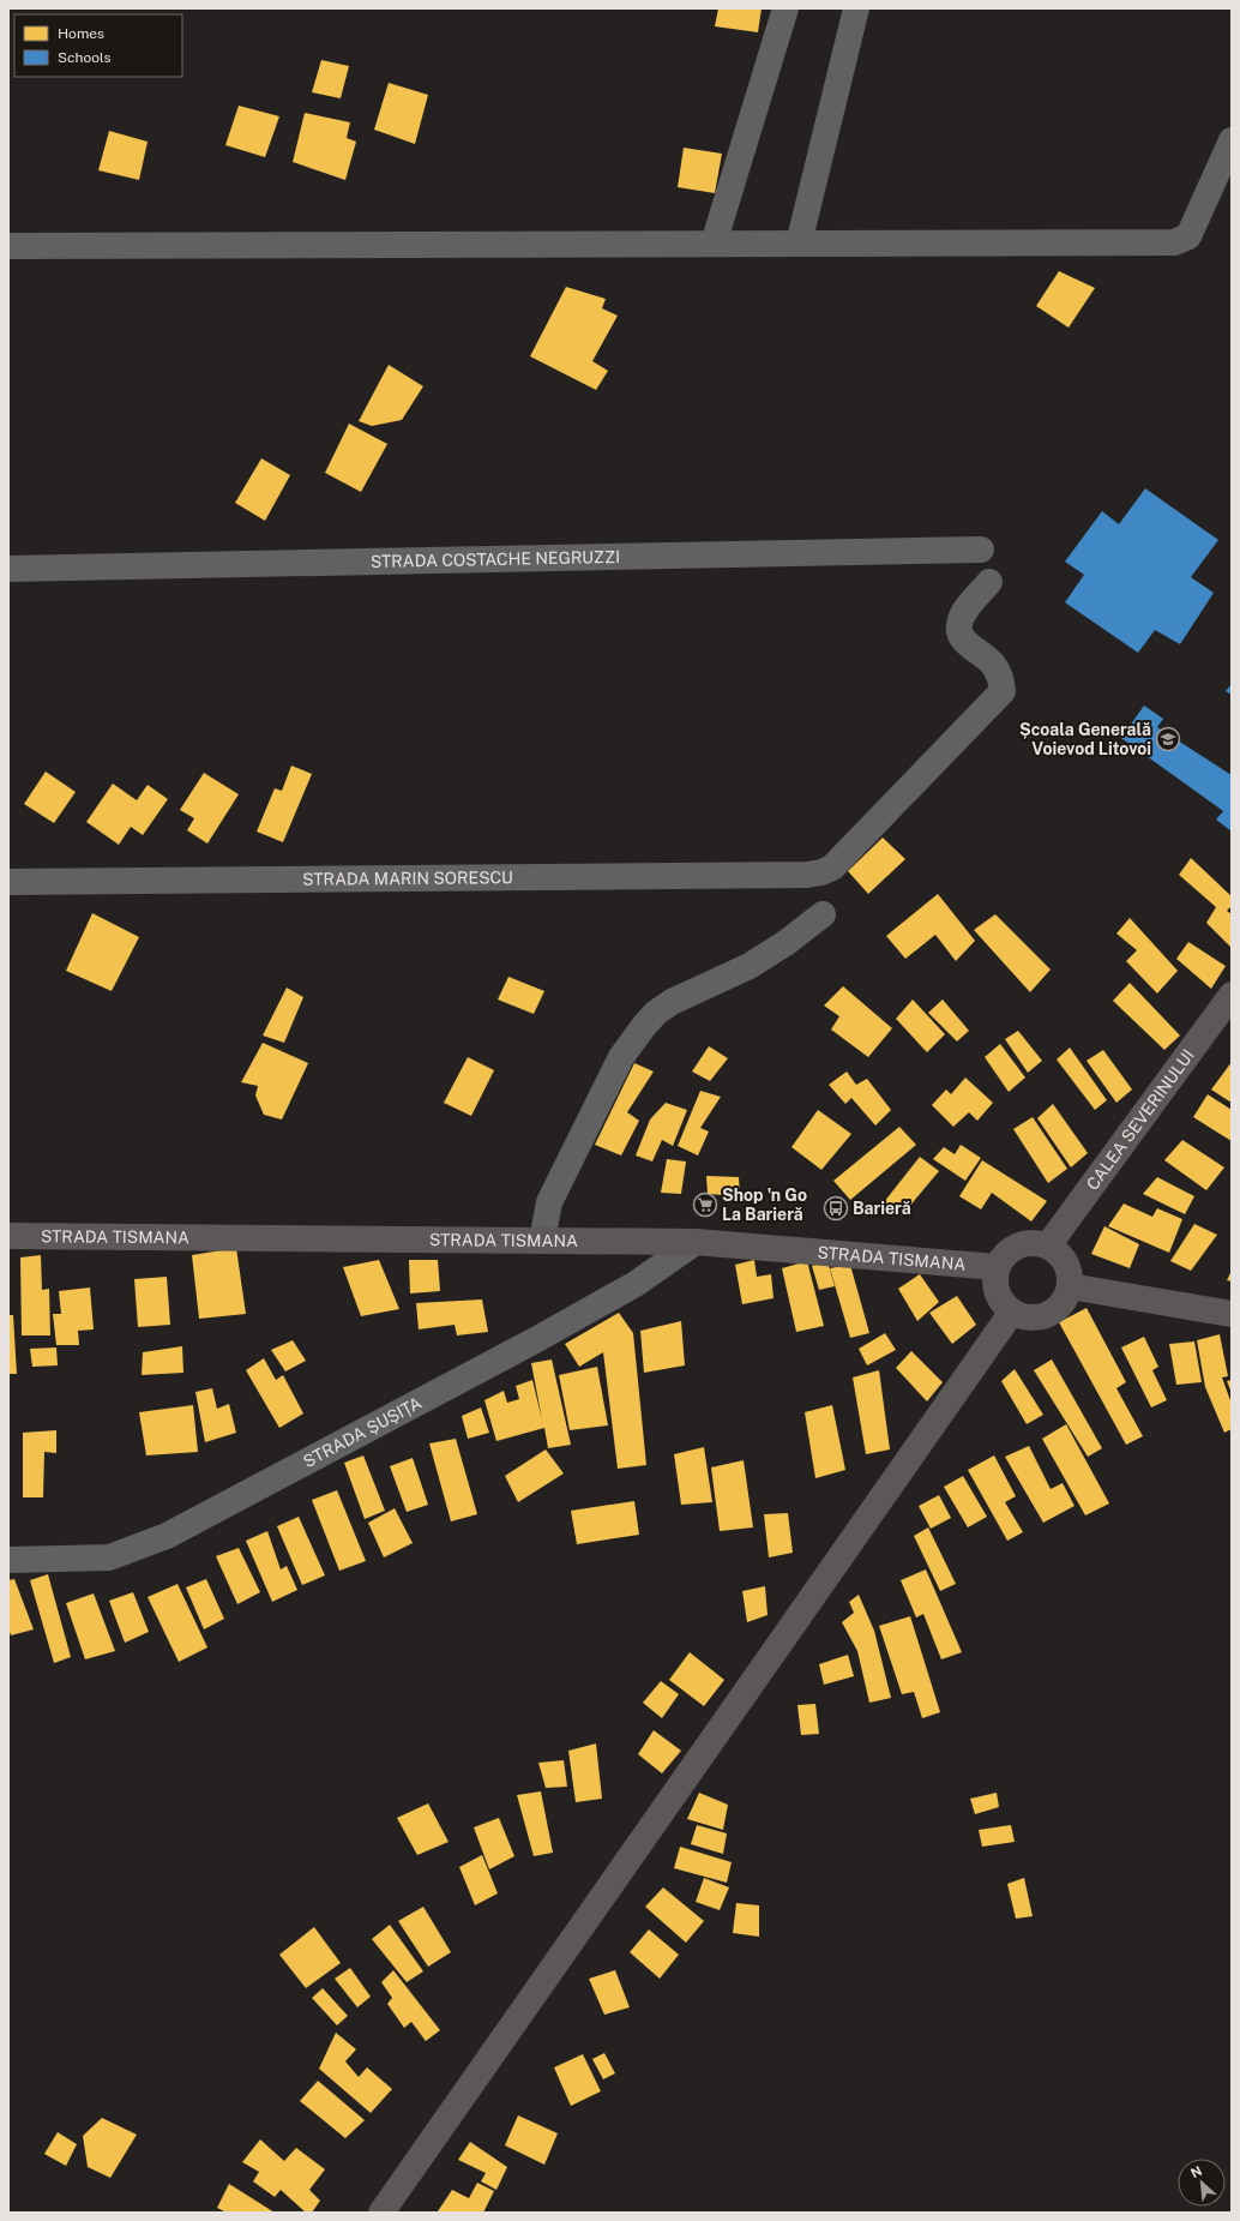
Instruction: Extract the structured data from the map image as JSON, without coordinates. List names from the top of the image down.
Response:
{
  "streets": {
    "main road": ["CALEA SEVERINULUI", "STRADA TISMANA"],
    "street": ["STRADA COSTACHE NEGRUZZI", "STRADA MARIN SORESCU", "STRADA ȘUȘIȚA"]
  },
  "crossings": [
    ["CALEA SEVERINULUI", "STRADA TISMANA"],
    ["STRADA TISMANA", "STRADA ȘUȘIȚA"]
  ],
  "places": {
    "school or university": ["Școala Generală Voievod Litovoi"],
    "supermarket": ["Shop 'n Go La Barieră"],
    "bus stop": ["Barieră"]
  },
  "legend": ["Homes", "Schools"],
  "north": "top left"
}
